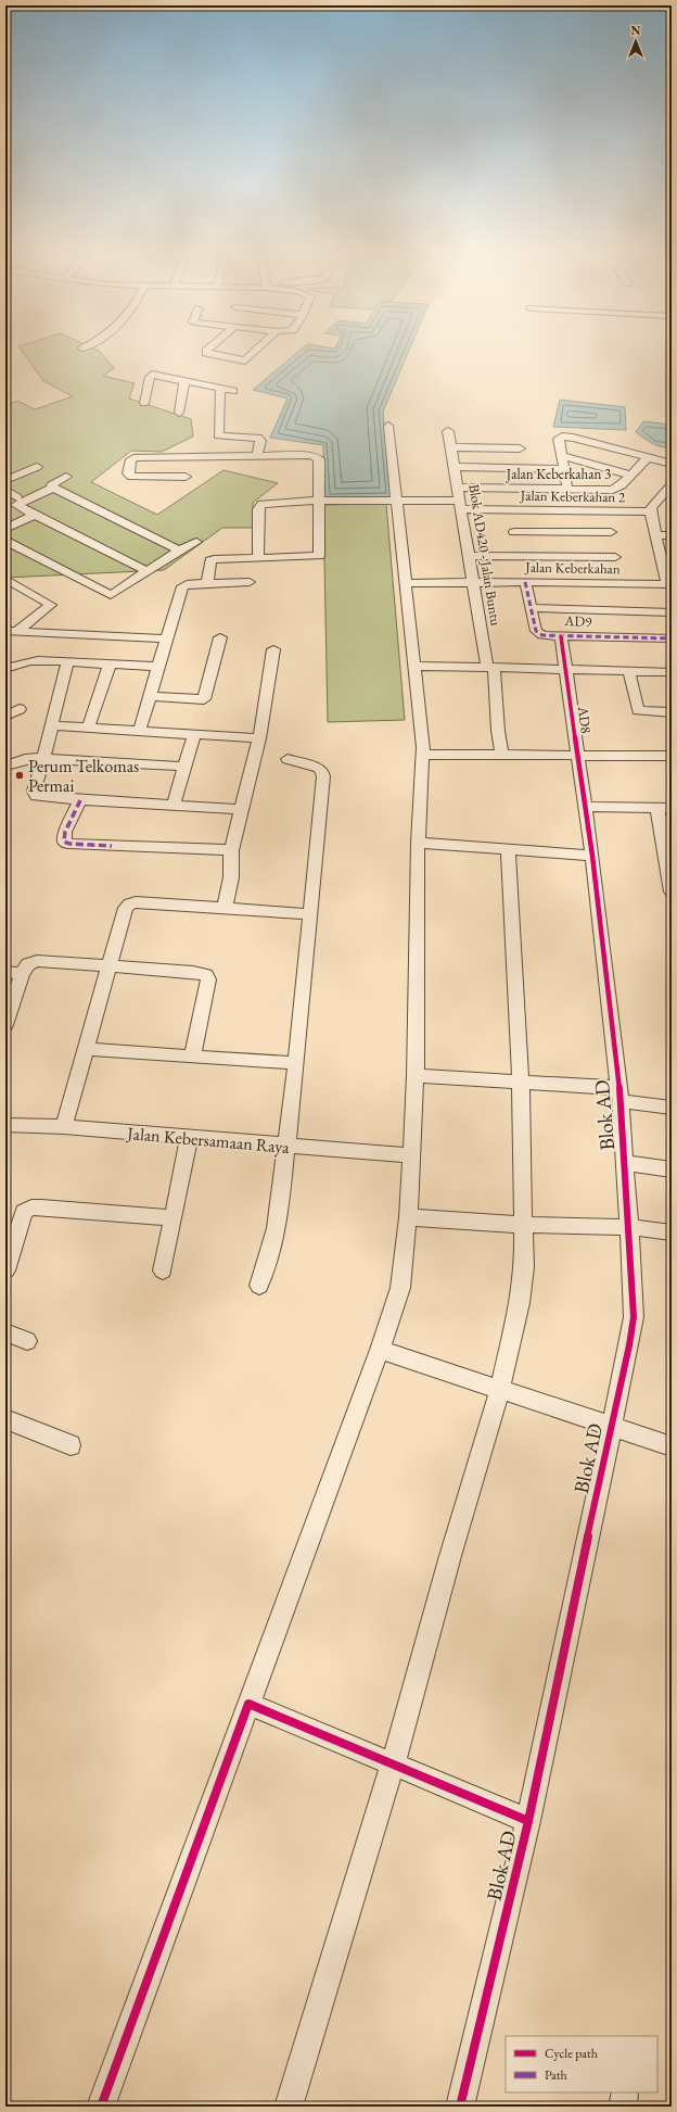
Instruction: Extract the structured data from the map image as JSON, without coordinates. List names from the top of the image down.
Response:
{
  "streets": {
    "street": [
      "Jalan Keberkahan 3",
      "Jalan Keberkahan 2",
      "Blok AD420 - Jalan Buntu",
      "Jalan Keberkahan",
      "AD9",
      "AD8",
      "Blok AD",
      "Jalan Kebersamaan Raya"
    ]
  },
  "crossings": [
    ["Jalan Keberkahan 3", "Blok AD420 - Jalan Buntu"],
    ["Jalan Keberkahan 2", "Blok AD420 - Jalan Buntu"],
    ["Blok AD420 - Jalan Buntu", "Jalan Keberkahan"],
    ["Jalan Keberkahan", "AD9"],
    ["AD9", "AD8"],
    ["AD8", "Blok AD"]
  ],
  "places": ["Perum Telkomas Permai"],
  "legend": ["Cycle path", "Path"],
  "north": "top"
}
